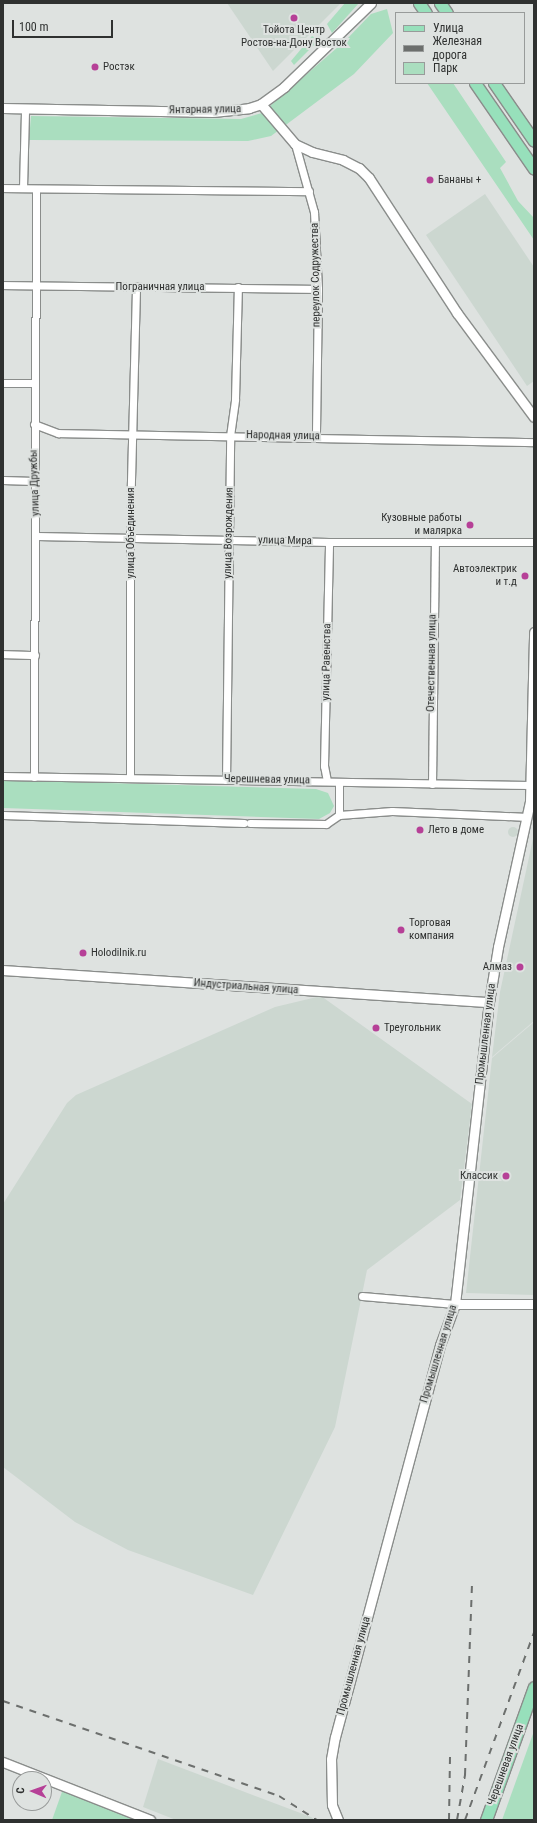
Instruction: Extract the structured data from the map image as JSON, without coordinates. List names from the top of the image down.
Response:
{
  "streets": {
    "main road": ["Черешневая улица"],
    "street": [
      "Янтарная улица",
      "переулок Содружества",
      "Пограничная улица",
      "Народная улица",
      "улица Дружбы",
      "улица Объединения",
      "улица Возрождения",
      "улица Мира",
      "улица Равенства",
      "Отечественная улица",
      "Индустриальная улица",
      "Промышленная улица"
    ]
  },
  "crossings": [
    ["Янтарная улица", "переулок Содружества"],
    ["переулок Содружества", "Пограничная улица"],
    ["переулок Содружества", "Народная улица"],
    ["Пограничная улица", "улица Дружбы"],
    ["Пограничная улица", "улица Объединения"],
    ["Пограничная улица", "улица Возрождения"],
    ["Народная улица", "улица Дружбы"],
    ["Народная улица", "улица Объединения"],
    ["Народная улица", "улица Возрождения"],
    ["улица Дружбы", "улица Мира"],
    ["улица Дружбы", "Черешневая улица"],
    ["улица Объединения", "улица Мира"],
    ["улица Объединения", "Черешневая улица"],
    ["улица Возрождения", "улица Мира"],
    ["улица Возрождения", "Черешневая улица"],
    ["улица Мира", "улица Равенства"],
    ["улица Мира", "Отечественная улица"],
    ["улица Равенства", "Черешневая улица"],
    ["Отечественная улица", "Черешневая улица"],
    ["Черешневая улица", "Промышленная улица"],
    ["Индустриальная улица", "Промышленная улица"]
  ],
  "places": [
    "Тойота Центр Ростов-на-Дону Восток",
    "Ростэк",
    "Бананы +",
    "Кузовные работы и малярка",
    "Автоэлектрик и т.д",
    "Лето в доме",
    "Торговая компания",
    "Holodilnik.ru",
    "Алмаз",
    "Треугольник",
    "Классик"
  ],
  "legend": ["Улица", "Железная дорога", "Парк"],
  "scale_bar": "100 m",
  "north": "left"
}
